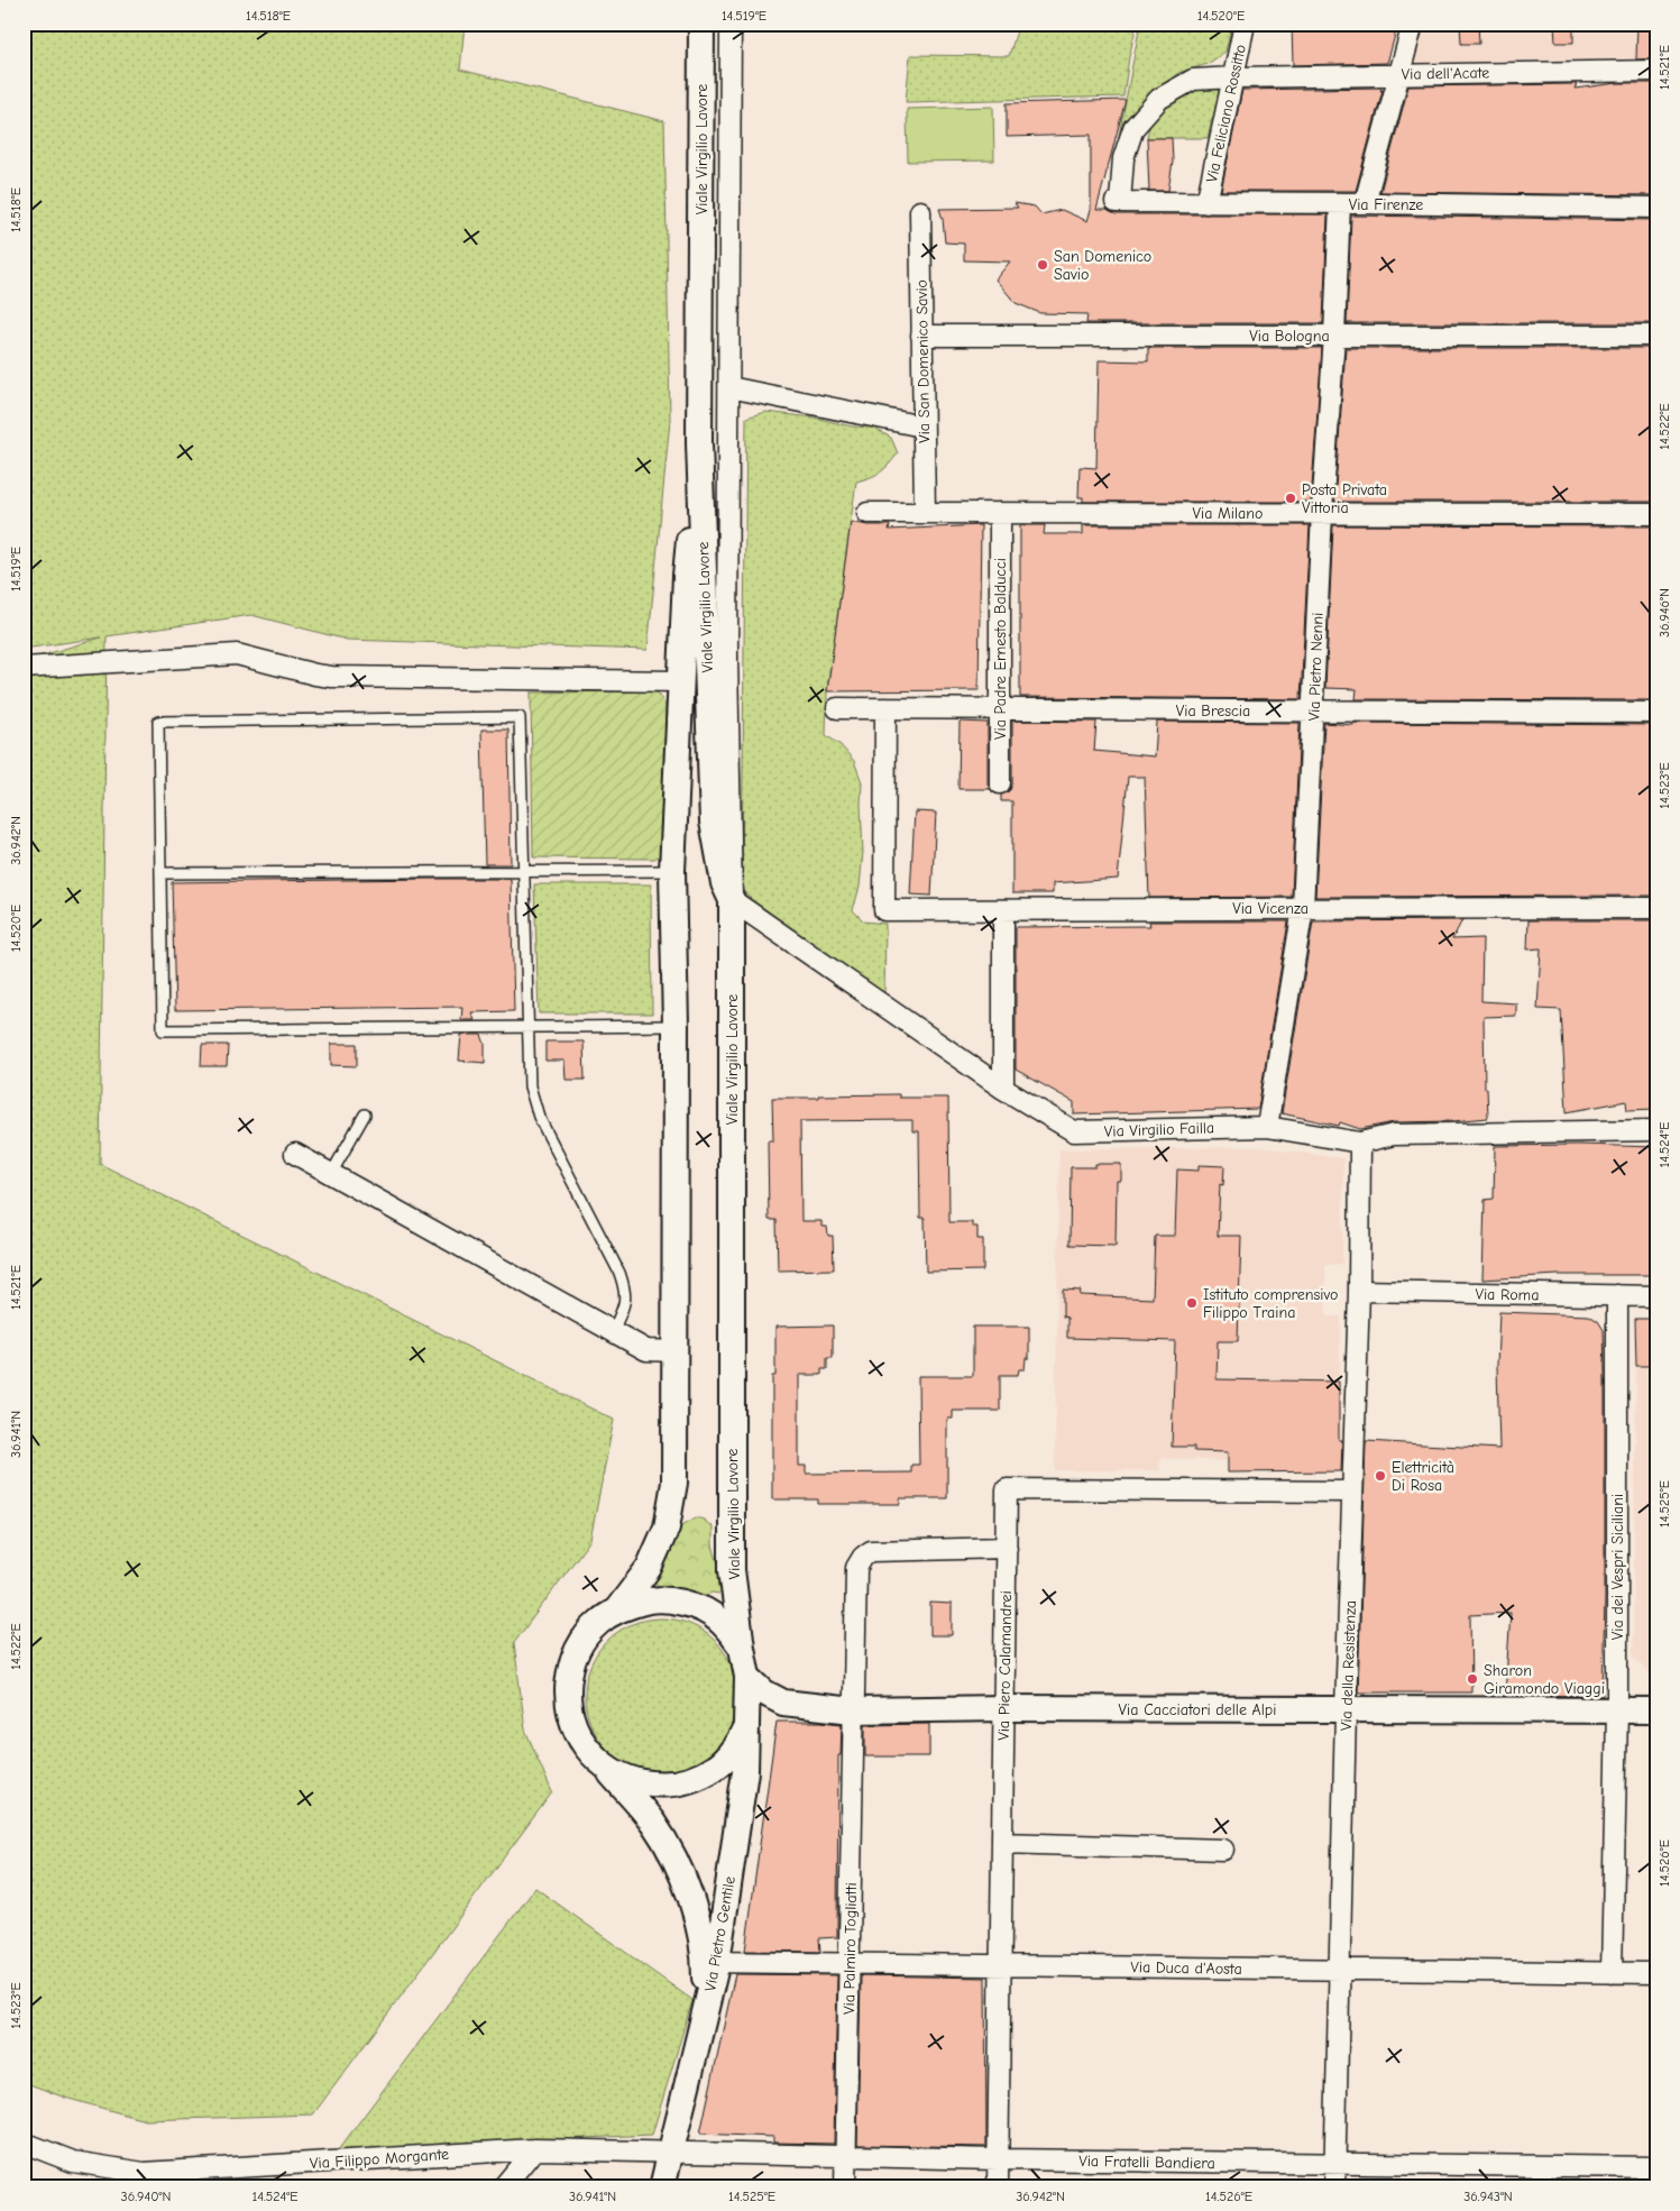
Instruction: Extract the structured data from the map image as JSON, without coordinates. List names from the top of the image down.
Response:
{
  "streets": {
    "street": [
      "Via dell'Acate",
      "Via Feliciano Rossitto",
      "Viale Virgilio Lavore",
      "Via Firenze",
      "Via Bologna",
      "Via San Domenico Savio",
      "Via Milano",
      "Via Padre Ernesto Balducci",
      "Via Pietro Nenni",
      "Via Brescia",
      "Via Vicenza",
      "Via Virgilio Failla",
      "Via Roma",
      "Via dei Vespri Siciliani",
      "Via Piero Calamandrei",
      "Via della Resistenza",
      "Via Cacciatori delle Alpi",
      "Via Pietro Gentile",
      "Via Palmiro Togliatti",
      "Via Duca d'Aosta",
      "Via Filippo Morgante",
      "Via Fratelli Bandiera"
    ]
  },
  "crossings": [
    ["Via dell'Acate", "Via Feliciano Rossitto"],
    ["Via dell'Acate", "Via Firenze"],
    ["Via Feliciano Rossitto", "Via Firenze"],
    ["Viale Virgilio Lavore", "Via Virgilio Failla"],
    ["Viale Virgilio Lavore", "Via Cacciatori delle Alpi"],
    ["Viale Virgilio Lavore", "Via Pietro Gentile"],
    ["Via Firenze", "Via Pietro Nenni"],
    ["Via Bologna", "Via San Domenico Savio"],
    ["Via Bologna", "Via Pietro Nenni"],
    ["Via San Domenico Savio", "Via Milano"],
    ["Via Milano", "Via Padre Ernesto Balducci"],
    ["Via Milano", "Via Pietro Nenni"],
    ["Via Padre Ernesto Balducci", "Via Brescia"],
    ["Via Pietro Nenni", "Via Brescia"],
    ["Via Pietro Nenni", "Via Vicenza"],
    ["Via Pietro Nenni", "Via Virgilio Failla"],
    ["Via Brescia", "Via Vicenza"],
    ["Via Virgilio Failla", "Via della Resistenza"],
    ["Via Roma", "Via dei Vespri Siciliani"],
    ["Via Roma", "Via della Resistenza"],
    ["Via dei Vespri Siciliani", "Via Cacciatori delle Alpi"],
    ["Via dei Vespri Siciliani", "Via Duca d'Aosta"],
    ["Via Piero Calamandrei", "Via della Resistenza"],
    ["Via Piero Calamandrei", "Via Cacciatori delle Alpi"],
    ["Via Piero Calamandrei", "Via Palmiro Togliatti"],
    ["Via Piero Calamandrei", "Via Duca d'Aosta"],
    ["Via Piero Calamandrei", "Via Fratelli Bandiera"],
    ["Via della Resistenza", "Via Cacciatori delle Alpi"],
    ["Via della Resistenza", "Via Duca d'Aosta"],
    ["Via della Resistenza", "Via Fratelli Bandiera"],
    ["Via Cacciatori delle Alpi", "Via Pietro Gentile"],
    ["Via Cacciatori delle Alpi", "Via Palmiro Togliatti"],
    ["Via Pietro Gentile", "Via Duca d'Aosta"],
    ["Via Pietro Gentile", "Via Filippo Morgante"],
    ["Via Pietro Gentile", "Via Fratelli Bandiera"],
    ["Via Palmiro Togliatti", "Via Duca d'Aosta"],
    ["Via Palmiro Togliatti", "Via Fratelli Bandiera"],
    ["Via Filippo Morgante", "Via Fratelli Bandiera"]
  ],
  "places": [
    "San Domenico Savio",
    "Posta Privata Vittoria",
    "Istituto comprensivo Filippo Traina",
    "Elettricità Di Rosa",
    "Sharon Giramondo Viaggi"
  ],
  "coordinates": [
    "14.518°E",
    "14.519°E",
    "14.520°E",
    "14.521°E",
    "14.522°E",
    "36.946°N",
    "14.523°E",
    "36.942°N",
    "14.524°E",
    "36.941°N",
    "14.525°E",
    "14.526°E",
    "36.940°N",
    "36.943°N"
  ]
}
